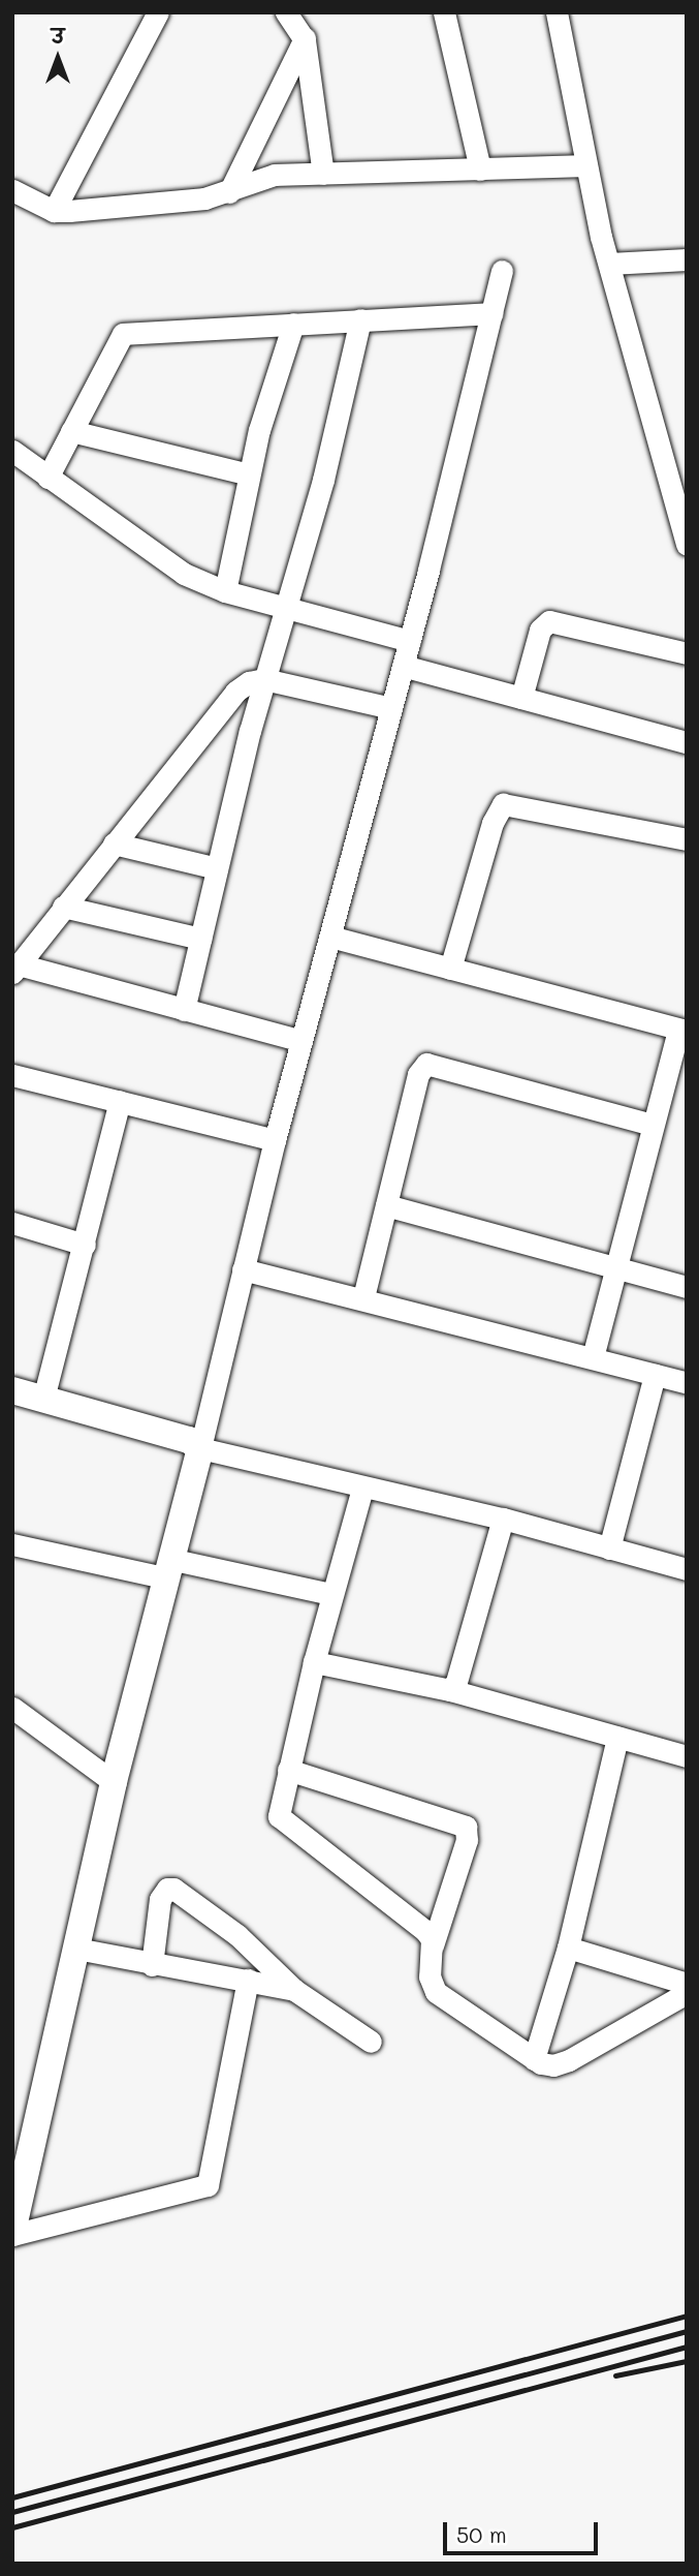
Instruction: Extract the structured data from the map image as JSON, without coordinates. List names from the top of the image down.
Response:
{
  "scale_bar": "50 m",
  "north": "top"
}
